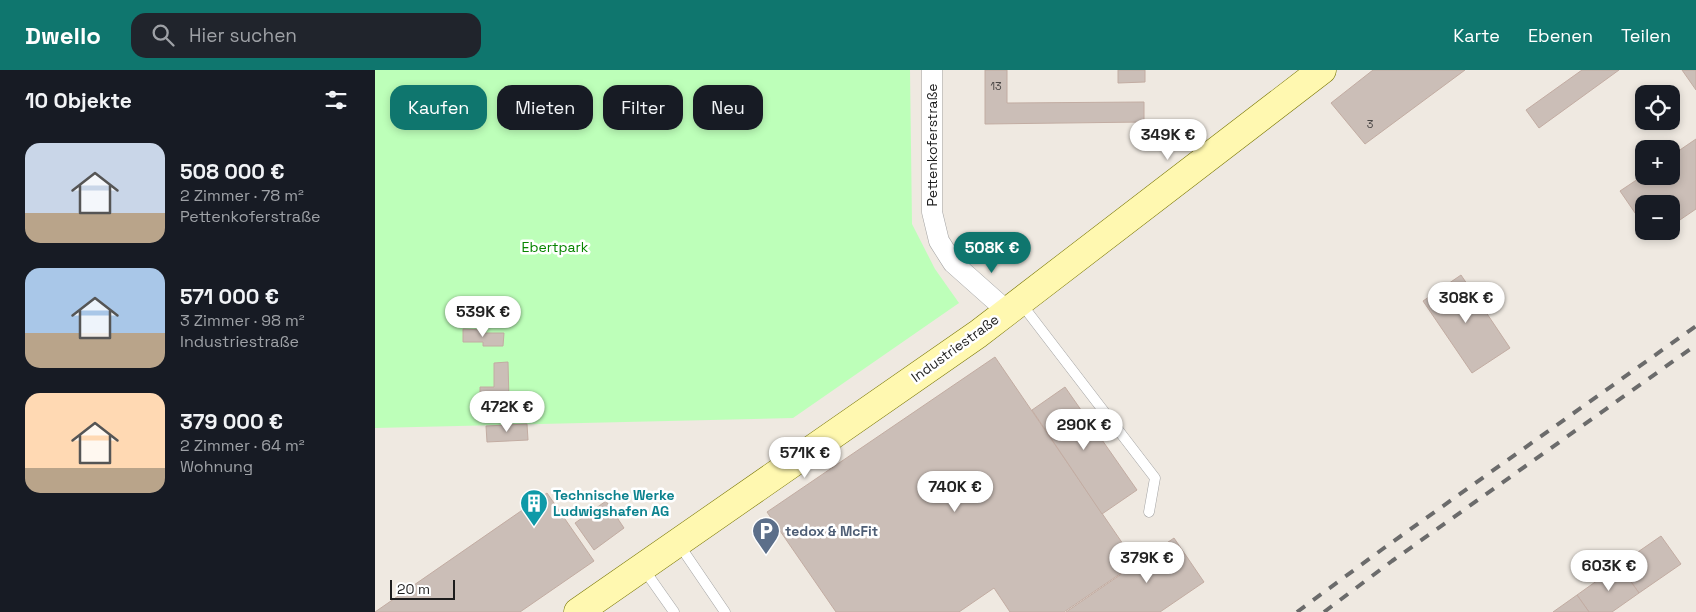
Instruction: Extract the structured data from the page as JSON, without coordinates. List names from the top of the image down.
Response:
{
  "streets": {
    "street": ["Pettenkoferstraße", "Industriestraße"]
  },
  "crossings": [
    ["Pettenkoferstraße", "Industriestraße"]
  ],
  "parks": ["Ebertpark"],
  "places": {
    "building": ["Technische Werke Ludwigshafen AG"],
    "parking": ["tedox & McFit"]
  },
  "house_numbers": ["13", "3"],
  "scale_bar": "20 m",
  "page": {
    "header": "Dwello",
    "search": "Hier suchen",
    "nav": ["Karte", "Ebenen", "Teilen"],
    "heading": "10 Objekte",
    "map_buttons": ["+", "−"],
    "chip": [
      "Kaufen",
      "Mieten",
      "Filter",
      "Neu"
    ],
    "price": [
      "349K €",
      "508K €",
      "308K €",
      "539K €",
      "472K €",
      "290K €",
      "571K €",
      "740K €",
      "379K €",
      "603K €"
    ],
    "list": [
      {
        "name": "508 000 €",
        "note": "2 Zimmer · 78 m² · Pettenkoferstraße"
      },
      {
        "name": "571 000 €",
        "note": "3 Zimmer · 98 m² · Industriestraße"
      },
      {
        "name": "379 000 €",
        "note": "2 Zimmer · 64 m² · Wohnung"
      }
    ],
    "scale": "20 m"
  }
}
